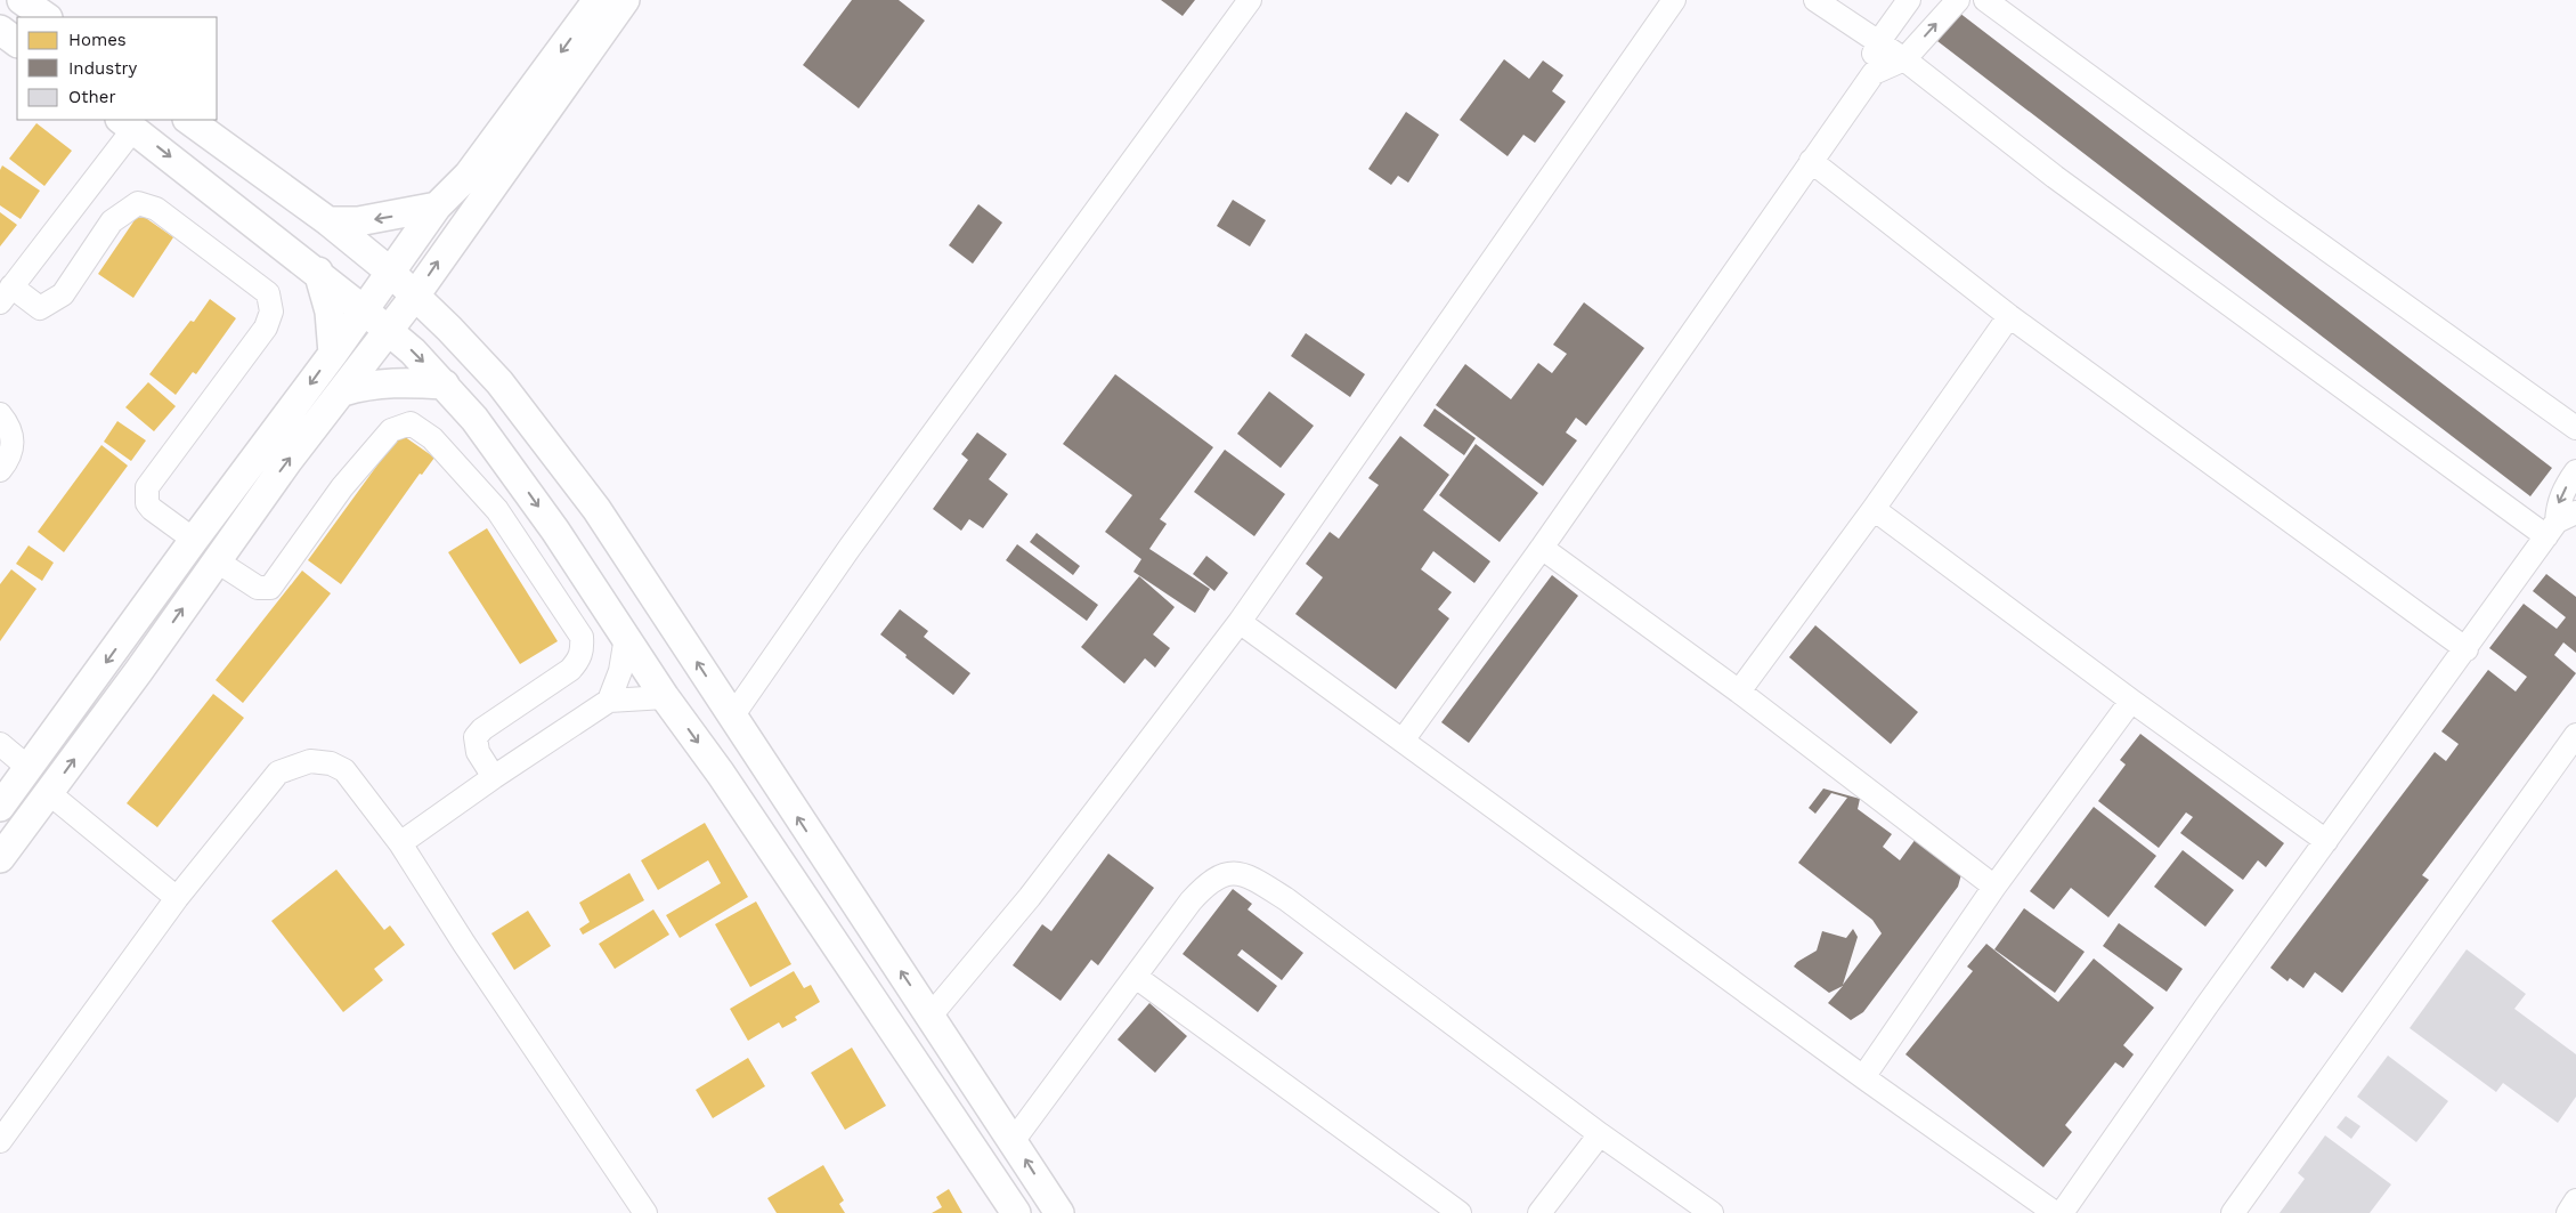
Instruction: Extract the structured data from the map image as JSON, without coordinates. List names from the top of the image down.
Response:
{
  "legend": ["Homes", "Industry", "Other"]
}
